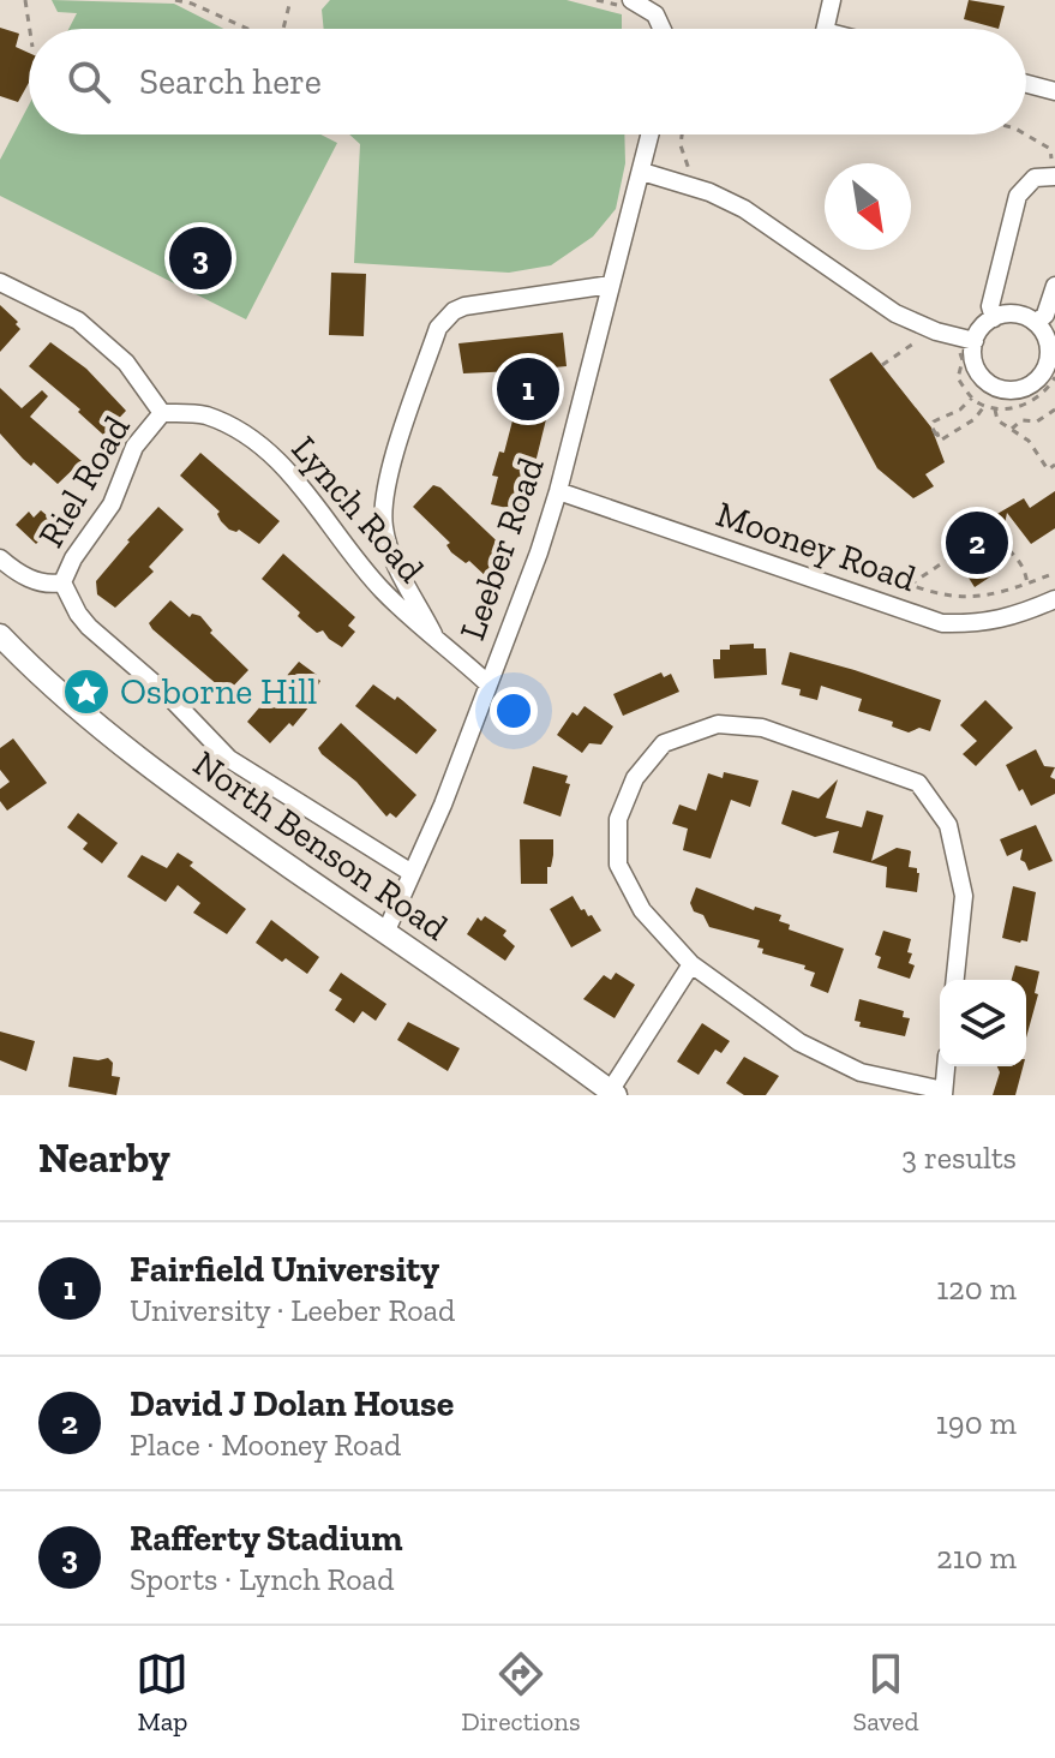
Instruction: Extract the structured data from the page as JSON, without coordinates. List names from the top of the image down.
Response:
{
  "streets": {
    "main road": ["North Benson Road"],
    "street": [
      "Riel Road",
      "Lynch Road",
      "Mooney Road",
      "Leeber Road"
    ]
  },
  "crossings": [
    ["Riel Road", "Lynch Road"],
    ["Lynch Road", "Leeber Road"],
    ["Mooney Road", "Leeber Road"],
    ["Leeber Road", "North Benson Road"]
  ],
  "places": {
    "place": ["Osborne Hill"]
  },
  "north": "bottom right",
  "page": {
    "search": "Search here",
    "pins": ["3", "1", "2"],
    "heading": ["Nearby", "3 results"],
    "list": [
      {
        "mark": "1",
        "name": "Fairfield University",
        "note": "University · Leeber Road",
        "value": "120 m"
      },
      {
        "mark": "2",
        "name": "David J Dolan House",
        "note": "Place · Mooney Road",
        "value": "190 m"
      },
      {
        "mark": "3",
        "name": "Rafferty Stadium",
        "note": "Sports · Lynch Road",
        "value": "210 m"
      }
    ],
    "nav": ["Map", "Directions", "Saved"]
  }
}
